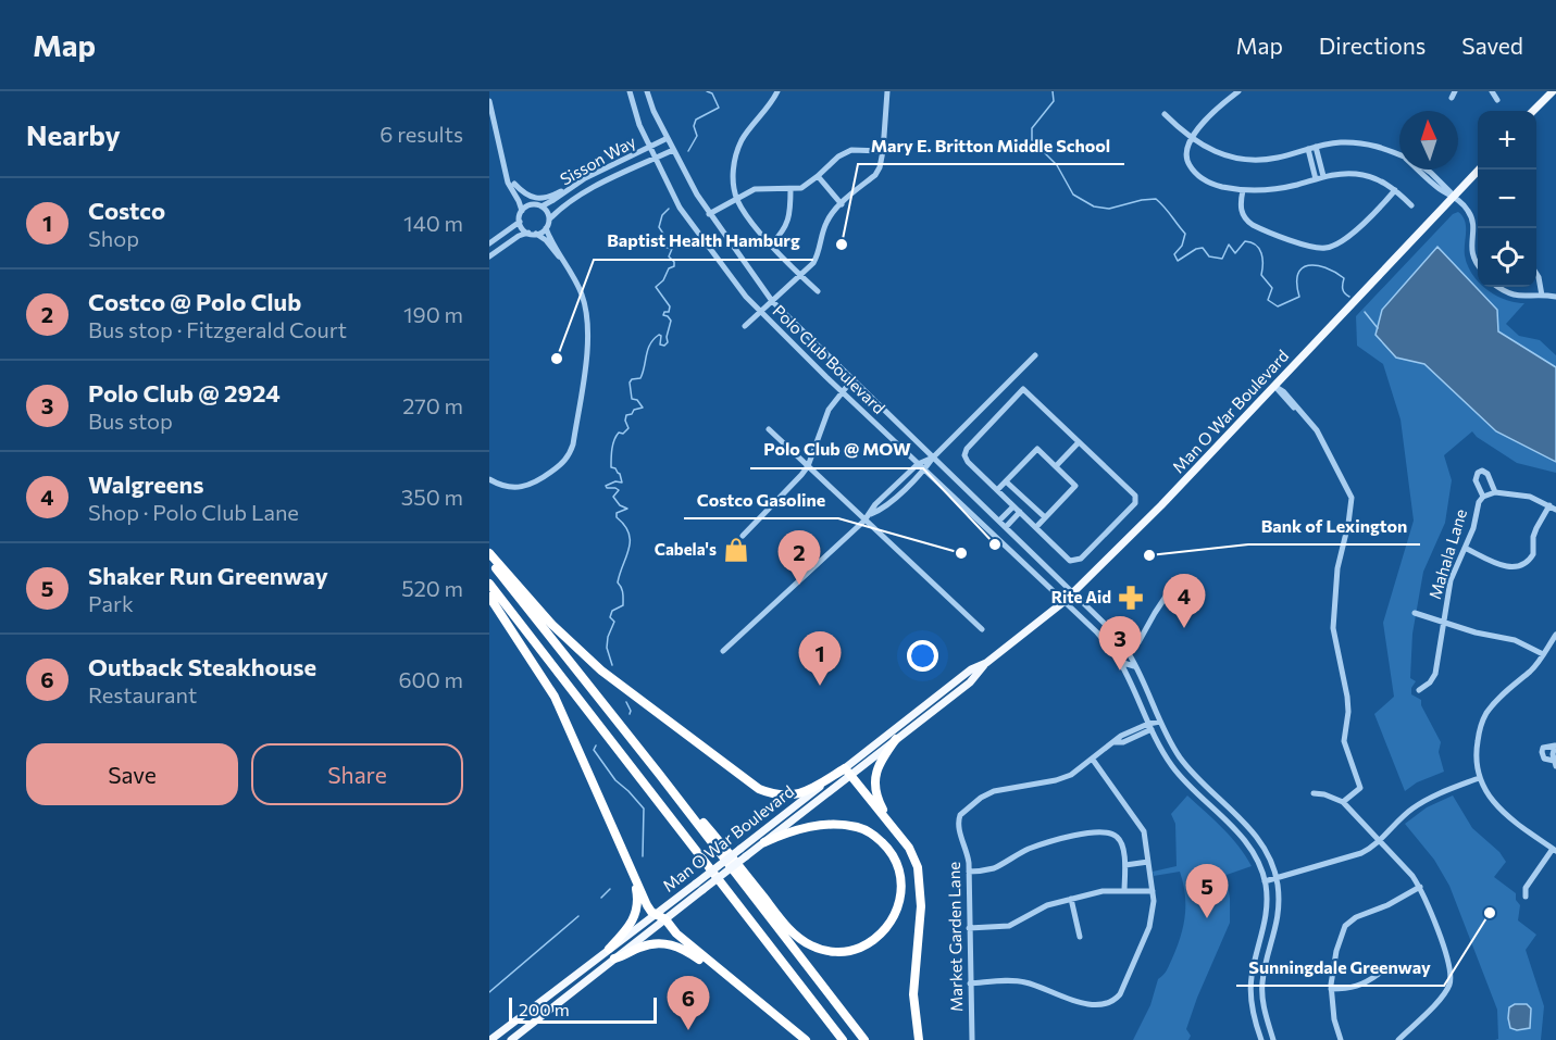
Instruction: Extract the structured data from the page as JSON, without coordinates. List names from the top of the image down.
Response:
{
  "streets": {
    "main road": ["Man O War Boulevard"],
    "street": [
      "Sisson Way",
      "Polo Club Boulevard",
      "Mahala Lane",
      "Market Garden Lane"
    ]
  },
  "crossings": [
    ["Sisson Way", "Polo Club Boulevard"],
    ["Polo Club Boulevard", "Man O War Boulevard"],
    ["Polo Club Boulevard", "Market Garden Lane"]
  ],
  "places": {
    "other": [
      "Mary E. Britton Middle School",
      "Baptist Health Hamburg",
      "Polo Club @ MOW",
      "Costco Gasoline",
      "Bank of Lexington",
      "Sunningdale Greenway"
    ],
    "shop": ["Cabela's"],
    "pharmacy": ["Rite Aid"]
  },
  "scale_bar": "200 m",
  "north": "top",
  "page": {
    "header": "Map",
    "nav": ["Map", "Directions", "Saved"],
    "heading": ["Nearby", "6 results"],
    "map_buttons": ["+", "−"],
    "list": [
      {
        "mark": "1",
        "name": "Costco",
        "note": "Shop",
        "value": "140 m"
      },
      {
        "mark": "2",
        "name": "Costco @ Polo Club",
        "note": "Bus stop · Fitzgerald Court",
        "value": "190 m"
      },
      {
        "mark": "3",
        "name": "Polo Club @ 2924",
        "note": "Bus stop",
        "value": "270 m"
      },
      {
        "mark": "4",
        "name": "Walgreens",
        "note": "Shop · Polo Club Lane",
        "value": "350 m"
      },
      {
        "mark": "5",
        "name": "Shaker Run Greenway",
        "note": "Park",
        "value": "520 m"
      },
      {
        "mark": "6",
        "name": "Outback Steakhouse",
        "note": "Restaurant",
        "value": "600 m"
      }
    ],
    "pins": [
      "2",
      "4",
      "3",
      "1",
      "5",
      "6"
    ],
    "buttons": ["Save", "Share"],
    "scale": "200 m"
  }
}
